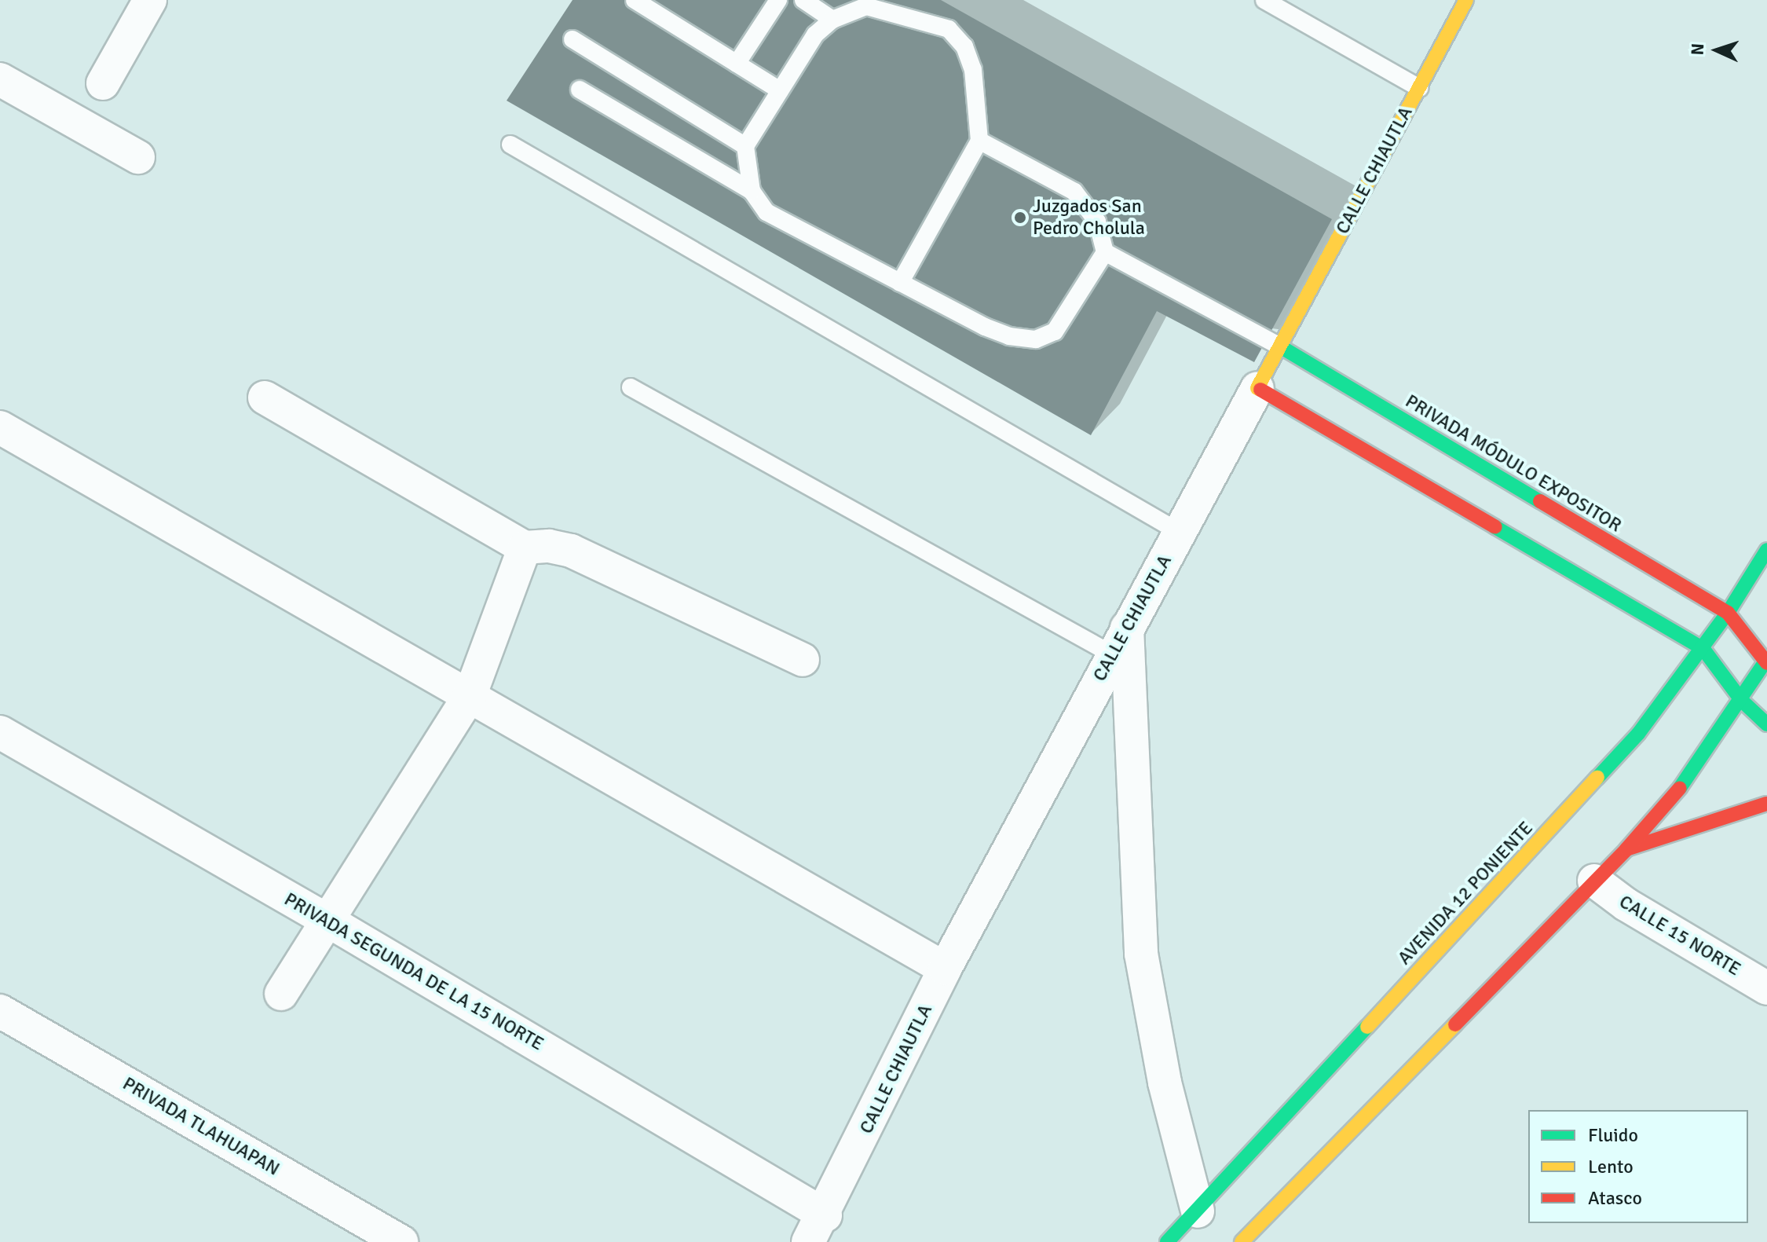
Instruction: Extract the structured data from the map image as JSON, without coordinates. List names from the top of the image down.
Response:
{
  "streets": {
    "main road": ["CALLE CHIAUTLA", "PRIVADA MÓDULO EXPOSITOR", "AVENIDA 12 PONIENTE"],
    "street": ["CALLE 15 NORTE", "PRIVADA SEGUNDA DE LA 15 NORTE", "PRIVADA TLAHUAPAN"]
  },
  "crossings": [
    ["CALLE CHIAUTLA", "PRIVADA MÓDULO EXPOSITOR"],
    ["CALLE CHIAUTLA", "PRIVADA SEGUNDA DE LA 15 NORTE"],
    ["PRIVADA MÓDULO EXPOSITOR", "AVENIDA 12 PONIENTE"]
  ],
  "places": ["Juzgados San Pedro Cholula"],
  "legend": ["Fluido", "Lento", "Atasco"],
  "north": "left"
}
